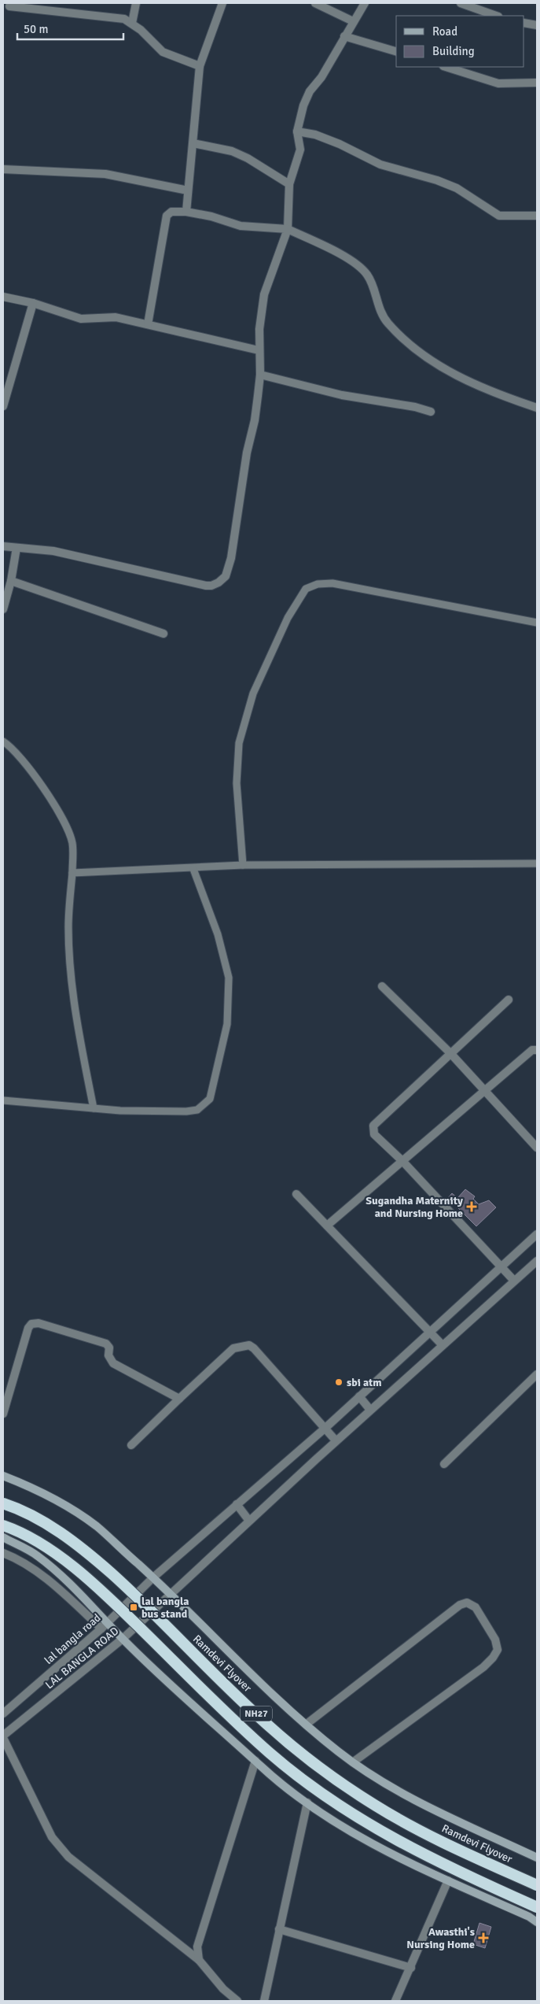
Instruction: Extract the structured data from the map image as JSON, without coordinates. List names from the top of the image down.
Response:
{
  "streets": {
    "highway": ["Ramdevi Flyover", "NH27"],
    "street": ["lal bangla road", "LAL BANGLA ROAD"]
  },
  "places": {
    "health": ["Sugandha Maternity and Nursing Home", "Awasthi's Nursing Home"],
    "other": ["sbi atm"],
    "transit": ["lal bangla bus stand"]
  },
  "legend": ["Road", "Building"],
  "scale_bar": "50 m"
}
